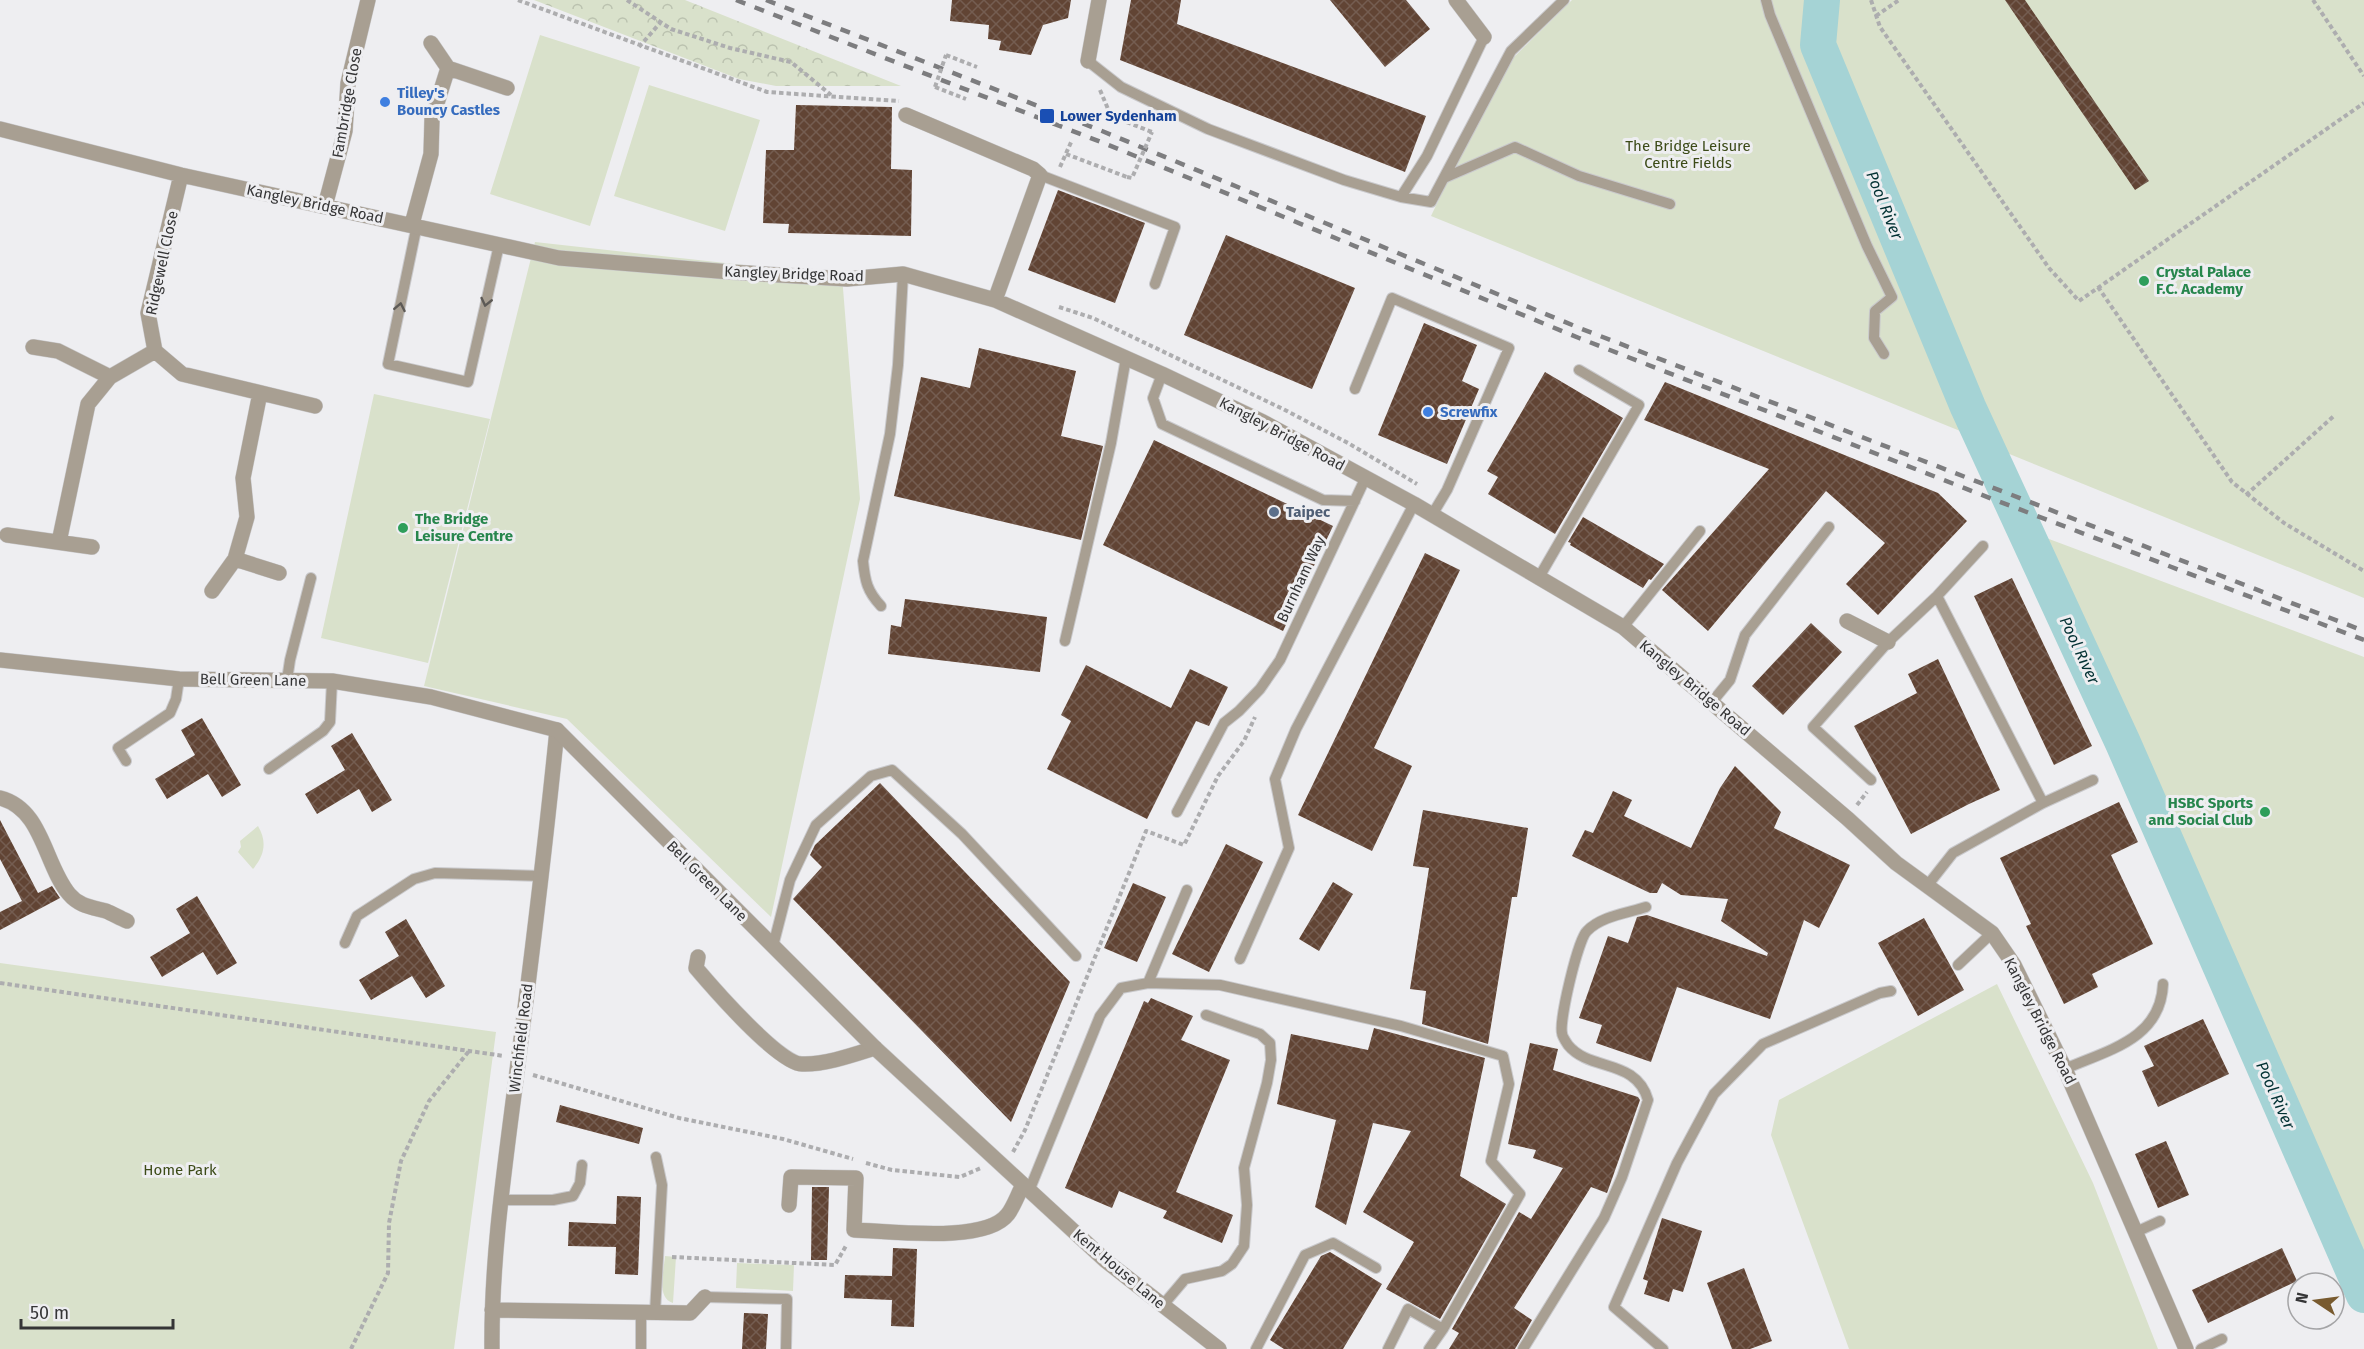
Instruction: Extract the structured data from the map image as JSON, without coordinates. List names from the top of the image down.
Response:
{
  "streets": {
    "street": [
      "Fambridge Close",
      "Kangley Bridge Road",
      "Ridgewell Close",
      "Bell Green Lane",
      "Winchfield Road",
      "Kent House Lane"
    ],
    "lane": ["Burnham Way"]
  },
  "crossings": [
    ["Fambridge Close", "Kangley Bridge Road"],
    ["Kangley Bridge Road", "Ridgewell Close"],
    ["Kangley Bridge Road", "Burnham Way"],
    ["Bell Green Lane", "Winchfield Road"],
    ["Bell Green Lane", "Kent House Lane"]
  ],
  "water": ["Pool River"],
  "parks": ["The Bridge Leisure Centre Fields", "Home Park"],
  "places": {
    "other": [
      "Tilley's Bouncy Castles",
      "Crystal Palace F.C. Academy",
      "Screwfix",
      "Taipec",
      "The Bridge Leisure Centre",
      "HSBC Sports and Social Club"
    ],
    "transit": ["Lower Sydenham"]
  },
  "scale_bar": "50 m",
  "north": "left"
}
